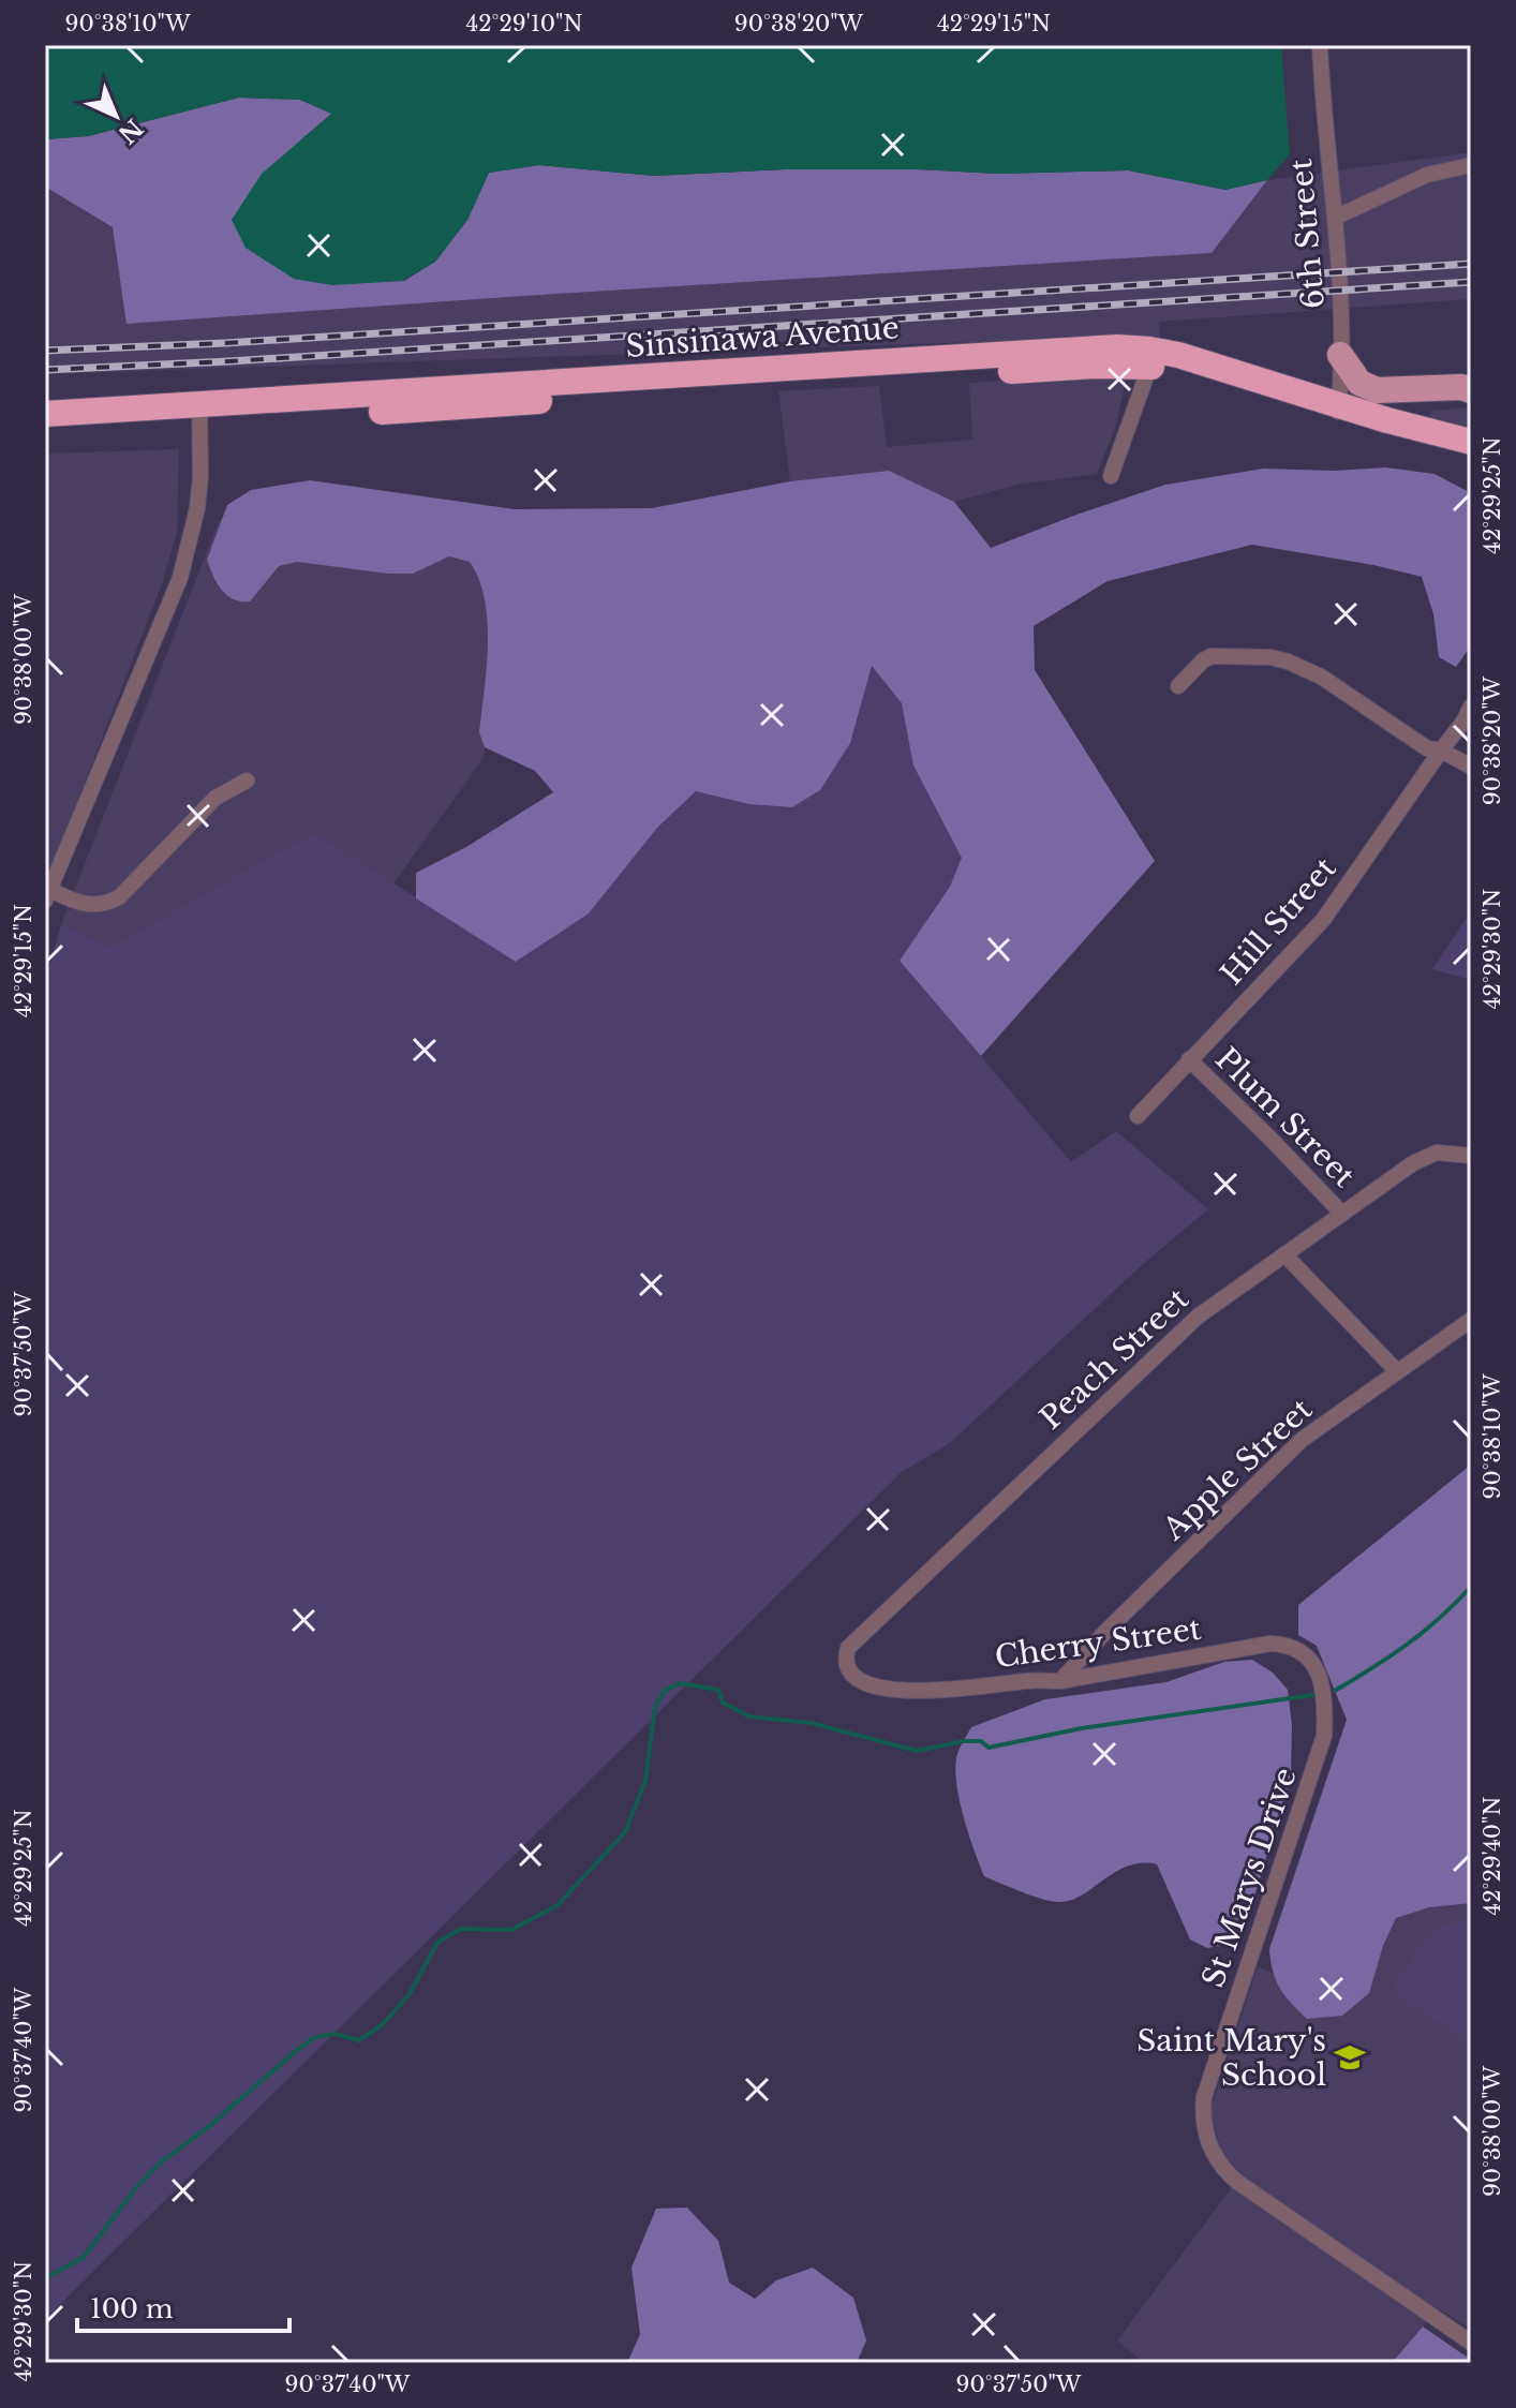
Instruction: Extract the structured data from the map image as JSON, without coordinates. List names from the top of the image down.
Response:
{
  "streets": {
    "highway": ["Sinsinawa Avenue"],
    "street": [
      "6th Street",
      "Hill Street",
      "Plum Street",
      "Peach Street",
      "Apple Street",
      "Cherry Street",
      "St Marys Drive"
    ]
  },
  "crossings": [
    ["6th Street", "Sinsinawa Avenue"],
    ["Hill Street", "Plum Street"],
    ["Plum Street", "Peach Street"],
    ["Peach Street", "Cherry Street"],
    ["Apple Street", "Cherry Street"],
    ["Cherry Street", "St Marys Drive"]
  ],
  "places": {
    "school or university": ["Saint Mary's School"]
  },
  "scale_bar": "100 m",
  "north": "bottom right",
  "coordinates": [
    "90°38'10\"W",
    "42°29'10\"N",
    "90°38'20\"W",
    "42°29'15\"N",
    "42°29'25\"N",
    "90°38'00\"W",
    "42°29'30\"N",
    "90°37'50\"W",
    "42°29'40\"N",
    "90°37'40\"W"
  ]
}
